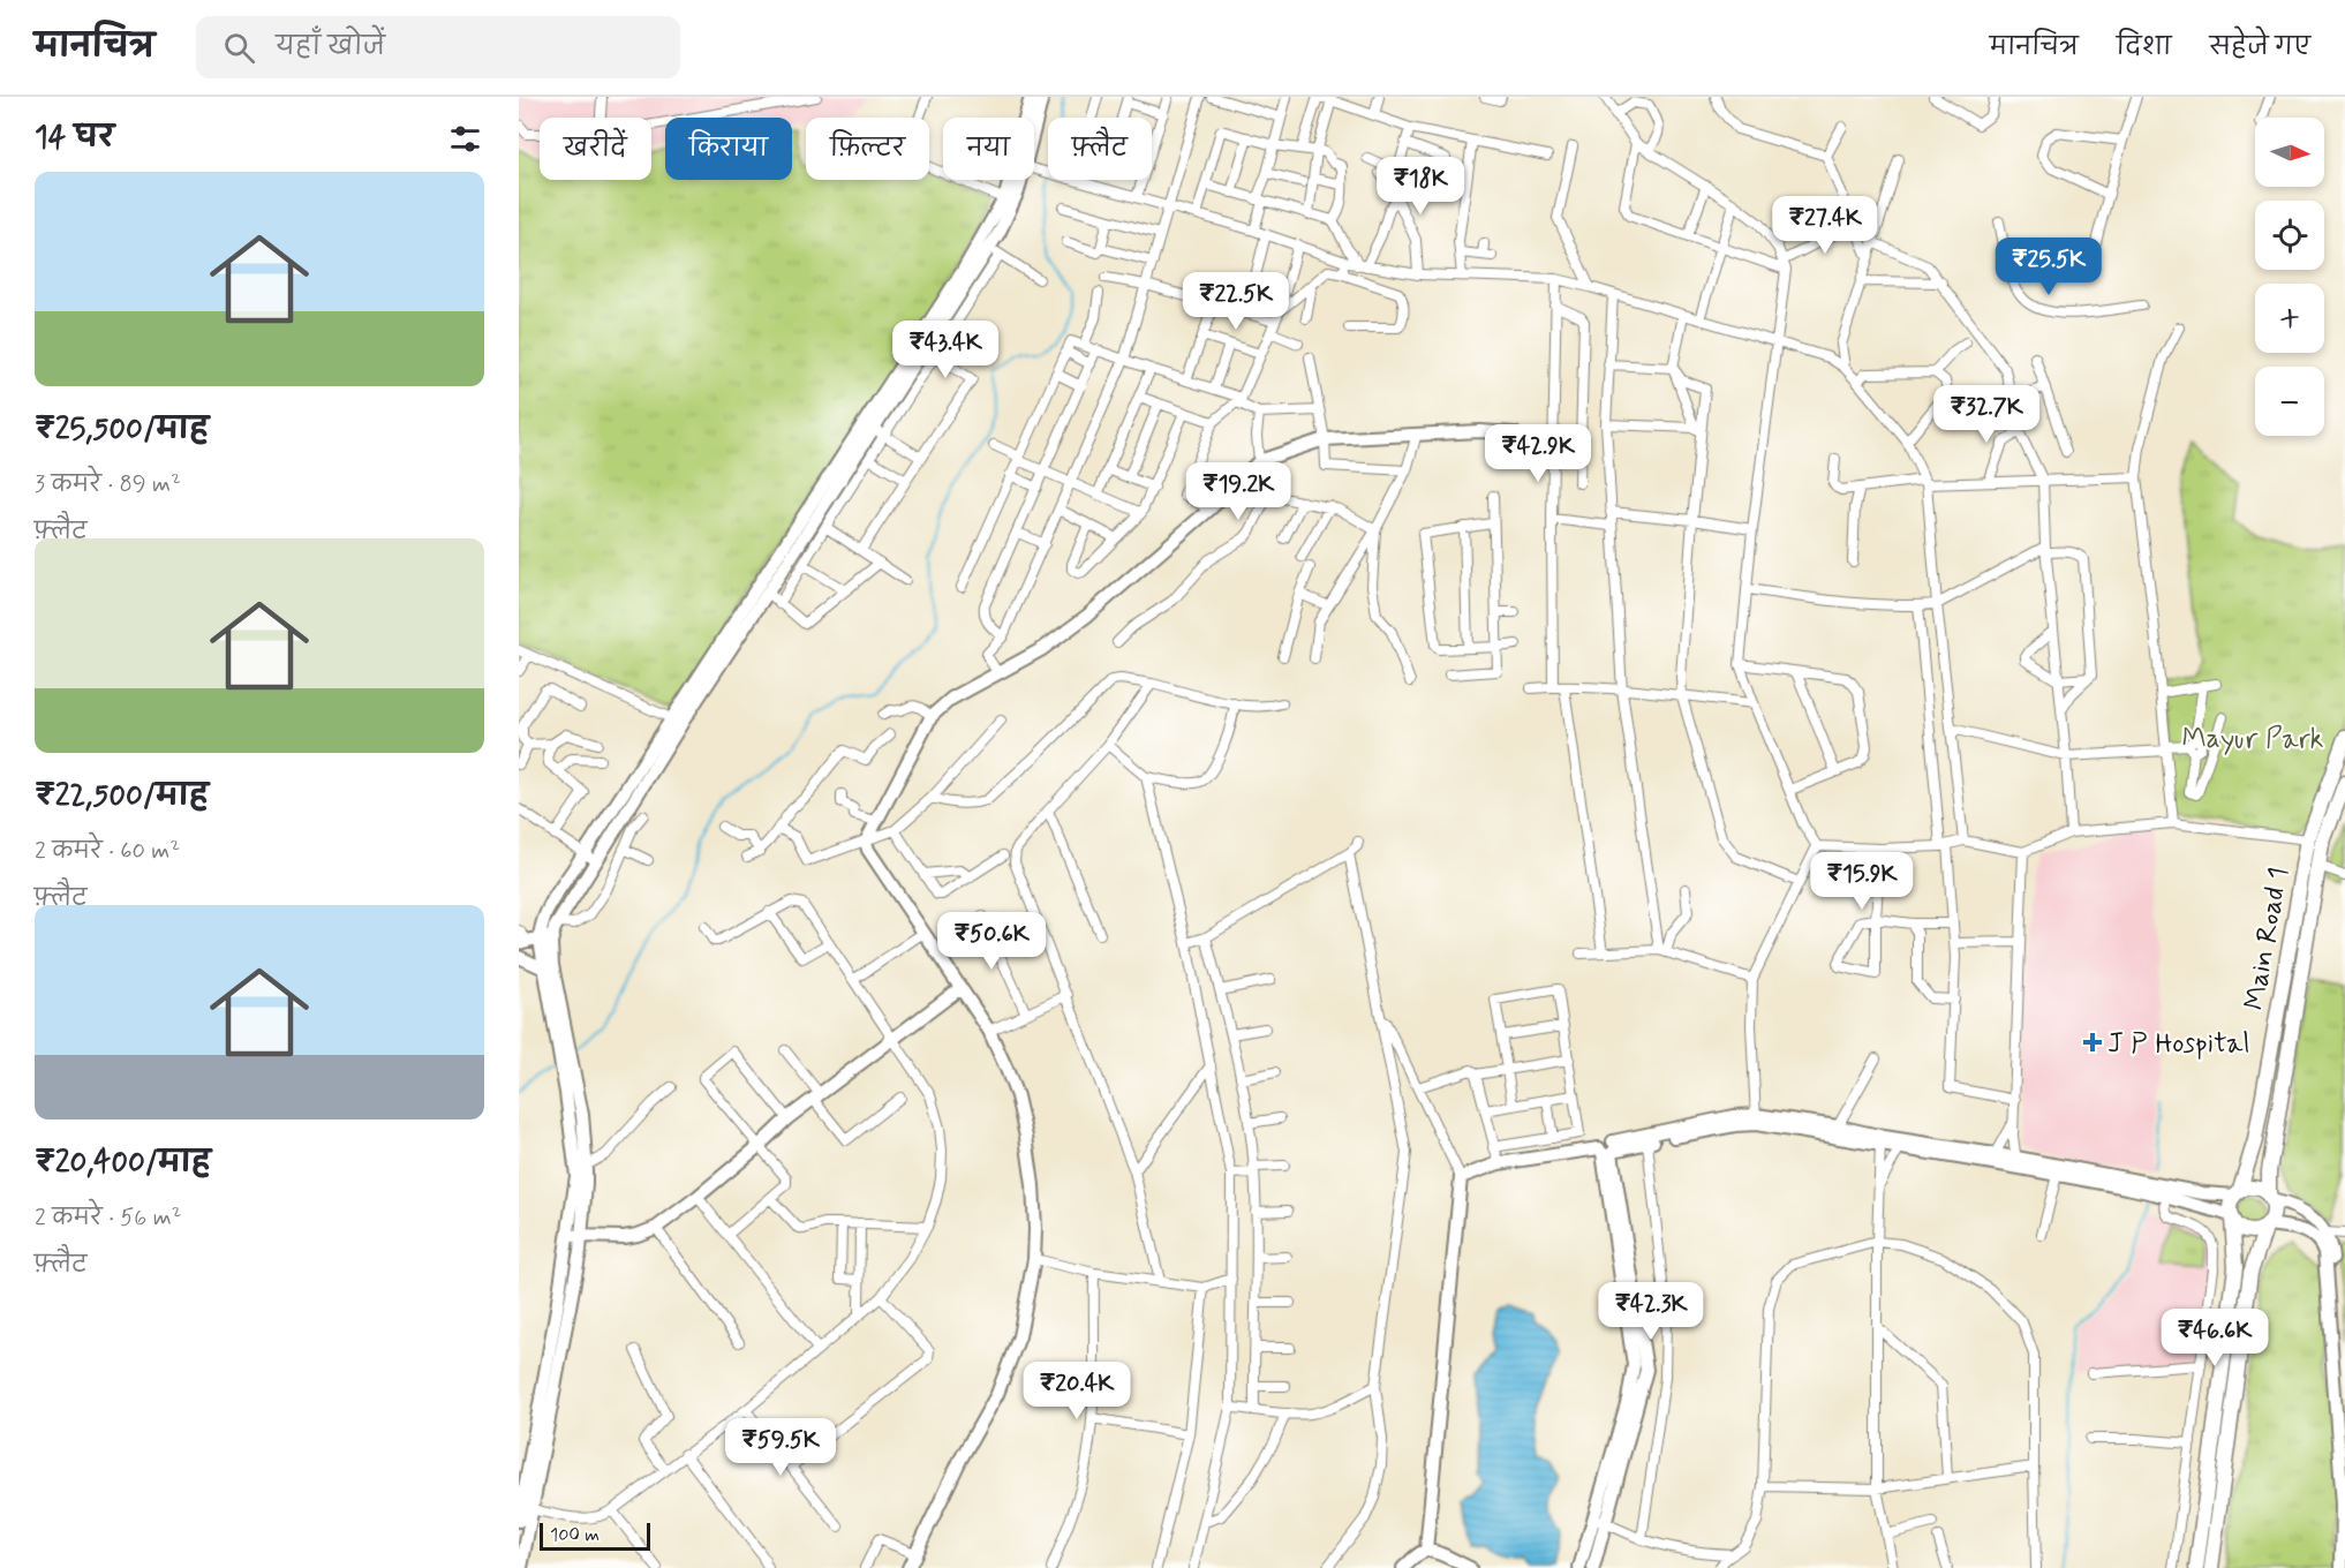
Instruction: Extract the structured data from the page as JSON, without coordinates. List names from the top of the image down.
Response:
{
  "streets": {
    "main road": ["Main Road 1"]
  },
  "parks": ["Mayur Park"],
  "places": {
    "health": ["J P Hospital"]
  },
  "scale_bar": "100 m",
  "north": "right",
  "page": {
    "header": "मानचित्र",
    "search": "यहाँ खोजें",
    "nav": ["मानचित्र", "दिशा", "सहेजे गए"],
    "heading": "14 घर",
    "map_buttons": ["+", "−"],
    "chip": [
      "खरीदें",
      "किराया",
      "फ़िल्टर",
      "नया",
      "फ़्लैट"
    ],
    "price": [
      "₹18K",
      "₹27.4K",
      "₹25.5K",
      "₹22.5K",
      "₹43.4K",
      "₹32.7K",
      "₹42.9K",
      "₹19.2K",
      "₹15.9K",
      "₹50.6K",
      "₹42.3K",
      "₹46.6K",
      "₹20.4K",
      "₹59.5K"
    ],
    "list": [
      {
        "name": "₹25,500/माह",
        "note": "3 कमरे · 89 m² · फ़्लैट"
      },
      {
        "name": "₹22,500/माह",
        "note": "2 कमरे · 60 m² · फ़्लैट"
      },
      {
        "name": "₹20,400/माह",
        "note": "2 कमरे · 56 m² · फ़्लैट"
      }
    ],
    "scale": "100 m"
  }
}
